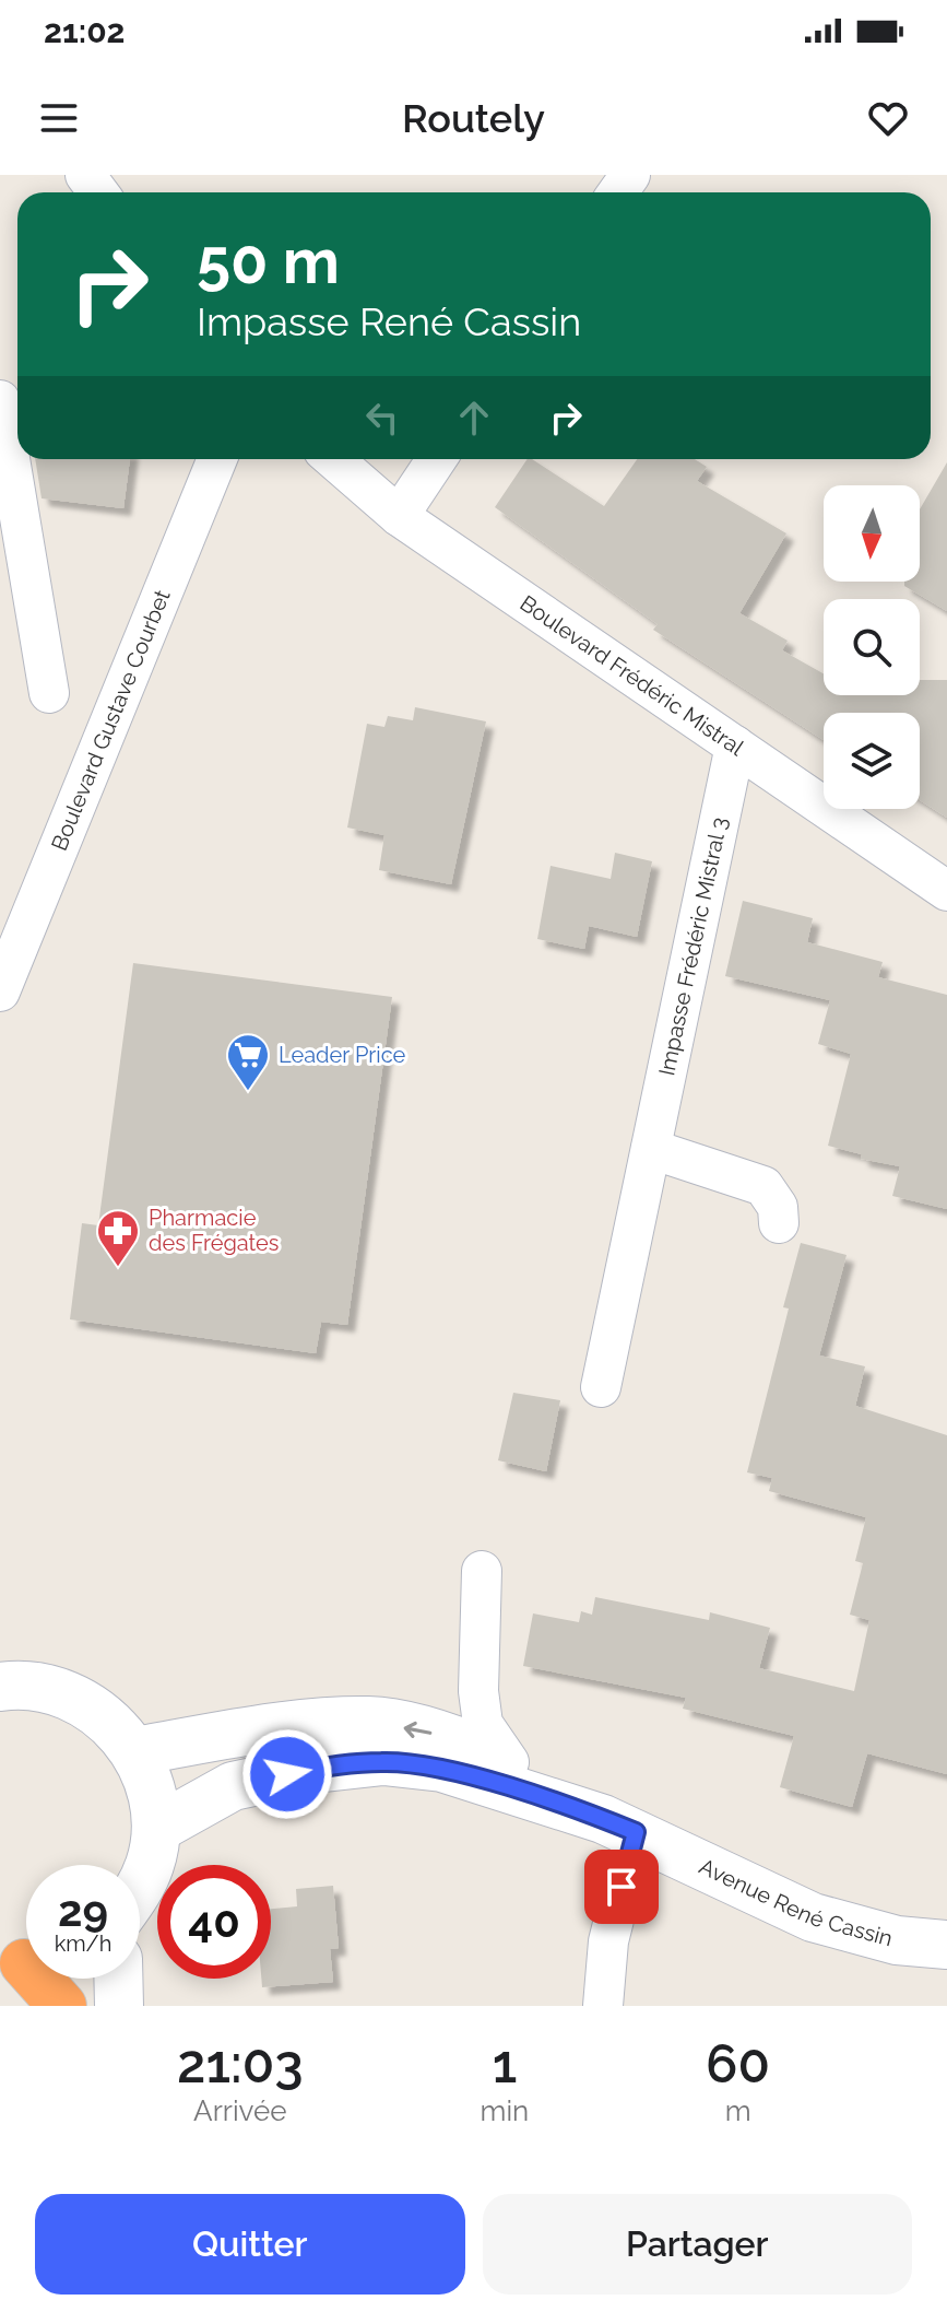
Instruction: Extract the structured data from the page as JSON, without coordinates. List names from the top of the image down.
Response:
{
  "streets": {
    "street": [
      "Boulevard Frédéric Mistral",
      "Boulevard Gustave Courbet",
      "Impasse Frédéric Mistral 3",
      "Avenue René Cassin"
    ]
  },
  "crossings": [
    ["Boulevard Frédéric Mistral", "Impasse Frédéric Mistral 3"]
  ],
  "places": {
    "supermarket": ["Leader Price"],
    "pharmacy": ["Pharmacie des Frégates"]
  },
  "north": "bottom",
  "page": {
    "status": "21:02",
    "header": "Routely",
    "turn": ["50 m", "Impasse René Cassin"],
    "speed": "29 km/h",
    "limit": "40",
    "eta": [
      "21:03",
      "Arrivée",
      "1",
      "min",
      "60",
      "m"
    ],
    "buttons": ["Quitter", "Partager"]
  }
}
